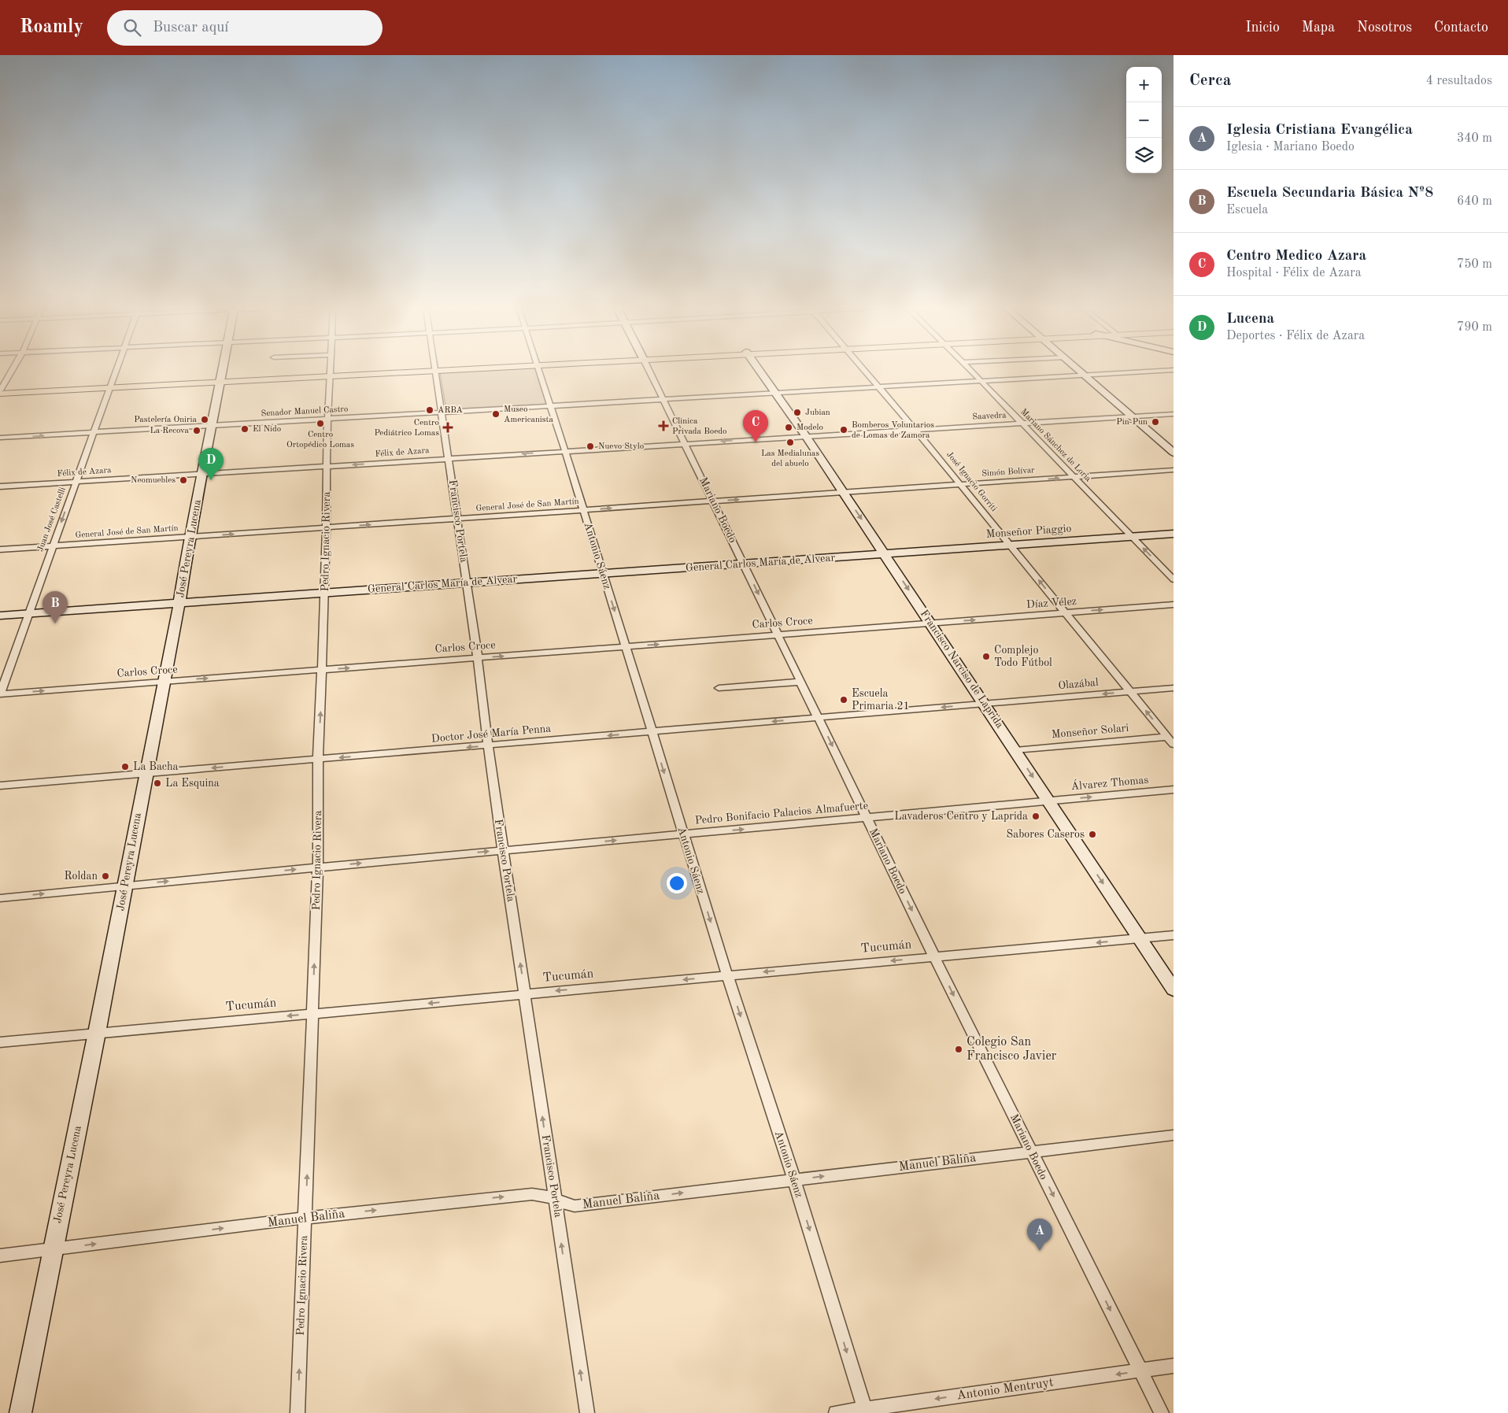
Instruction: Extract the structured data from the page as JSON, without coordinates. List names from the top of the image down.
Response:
{
  "streets": {
    "street": [
      "Senador Manuel Castro",
      "Saavedra",
      "Mariano Sánchez de Loria",
      "Félix de Azara",
      "Simón Bolívar",
      "José Ignacio Gorriti",
      "General José de San Martín",
      "Mariano Boedo",
      "Juan José Castelli",
      "Francisco Portela",
      "Monseñor Piaggio",
      "Pedro Ignacio Rivera",
      "José Pereyra Lucena",
      "Antonio Sáenz",
      "General Carlos María de Alvear",
      "Díaz Vélez",
      "Carlos Croce",
      "Francisco Narciso de Laprida",
      "Olazábal",
      "Monseñor Solari",
      "Doctor José María Penna",
      "Álvarez Thomas",
      "Pedro Bonifacio Palacios Almafuerte",
      "Tucumán",
      "Manuel Baliña",
      "Antonio Mentruyt"
    ]
  },
  "crossings": [
    ["Senador Manuel Castro", "Mariano Sánchez de Loria"],
    ["Senador Manuel Castro", "José Ignacio Gorriti"],
    ["Senador Manuel Castro", "Mariano Boedo"],
    ["Senador Manuel Castro", "Juan José Castelli"],
    ["Senador Manuel Castro", "Francisco Portela"],
    ["Senador Manuel Castro", "Pedro Ignacio Rivera"],
    ["Senador Manuel Castro", "José Pereyra Lucena"],
    ["Senador Manuel Castro", "Antonio Sáenz"],
    ["Senador Manuel Castro", "Francisco Narciso de Laprida"],
    ["Saavedra", "Mariano Sánchez de Loria"],
    ["Saavedra", "Félix de Azara"],
    ["Saavedra", "José Ignacio Gorriti"],
    ["Saavedra", "Francisco Narciso de Laprida"],
    ["Mariano Sánchez de Loria", "Simón Bolívar"],
    ["Mariano Sánchez de Loria", "Monseñor Piaggio"],
    ["Félix de Azara", "Mariano Boedo"],
    ["Félix de Azara", "Juan José Castelli"],
    ["Félix de Azara", "Francisco Portela"],
    ["Félix de Azara", "Pedro Ignacio Rivera"],
    ["Félix de Azara", "José Pereyra Lucena"],
    ["Félix de Azara", "Antonio Sáenz"],
    ["Félix de Azara", "Francisco Narciso de Laprida"],
    ["Simón Bolívar", "José Ignacio Gorriti"],
    ["Simón Bolívar", "General José de San Martín"],
    ["Simón Bolívar", "Francisco Narciso de Laprida"],
    ["José Ignacio Gorriti", "Monseñor Piaggio"],
    ["José Ignacio Gorriti", "Díaz Vélez"],
    ["José Ignacio Gorriti", "Olazábal"],
    ["José Ignacio Gorriti", "Monseñor Solari"],
    ["General José de San Martín", "Mariano Boedo"],
    ["General José de San Martín", "Juan José Castelli"],
    ["General José de San Martín", "Francisco Portela"],
    ["General José de San Martín", "Pedro Ignacio Rivera"],
    ["General José de San Martín", "José Pereyra Lucena"],
    ["General José de San Martín", "Antonio Sáenz"],
    ["General José de San Martín", "Francisco Narciso de Laprida"],
    ["Mariano Boedo", "General Carlos María de Alvear"],
    ["Mariano Boedo", "Carlos Croce"],
    ["Mariano Boedo", "Doctor José María Penna"],
    ["Mariano Boedo", "Pedro Bonifacio Palacios Almafuerte"],
    ["Mariano Boedo", "Tucumán"],
    ["Mariano Boedo", "Manuel Baliña"],
    ["Mariano Boedo", "Antonio Mentruyt"],
    ["Juan José Castelli", "General Carlos María de Alvear"],
    ["Juan José Castelli", "Carlos Croce"],
    ["Francisco Portela", "General Carlos María de Alvear"],
    ["Francisco Portela", "Carlos Croce"],
    ["Francisco Portela", "Doctor José María Penna"],
    ["Francisco Portela", "Pedro Bonifacio Palacios Almafuerte"],
    ["Francisco Portela", "Tucumán"],
    ["Francisco Portela", "Manuel Baliña"],
    ["Monseñor Piaggio", "General Carlos María de Alvear"],
    ["Monseñor Piaggio", "Francisco Narciso de Laprida"],
    ["Pedro Ignacio Rivera", "General Carlos María de Alvear"],
    ["Pedro Ignacio Rivera", "Carlos Croce"],
    ["Pedro Ignacio Rivera", "Doctor José María Penna"],
    ["Pedro Ignacio Rivera", "Pedro Bonifacio Palacios Almafuerte"],
    ["Pedro Ignacio Rivera", "Tucumán"],
    ["Pedro Ignacio Rivera", "Manuel Baliña"],
    ["José Pereyra Lucena", "General Carlos María de Alvear"],
    ["José Pereyra Lucena", "Carlos Croce"],
    ["José Pereyra Lucena", "Doctor José María Penna"],
    ["José Pereyra Lucena", "Pedro Bonifacio Palacios Almafuerte"],
    ["José Pereyra Lucena", "Tucumán"],
    ["José Pereyra Lucena", "Manuel Baliña"],
    ["Antonio Sáenz", "General Carlos María de Alvear"],
    ["Antonio Sáenz", "Carlos Croce"],
    ["Antonio Sáenz", "Doctor José María Penna"],
    ["Antonio Sáenz", "Pedro Bonifacio Palacios Almafuerte"],
    ["Antonio Sáenz", "Tucumán"],
    ["Antonio Sáenz", "Manuel Baliña"],
    ["Antonio Sáenz", "Antonio Mentruyt"],
    ["General Carlos María de Alvear", "Francisco Narciso de Laprida"],
    ["Díaz Vélez", "Carlos Croce"],
    ["Díaz Vélez", "Francisco Narciso de Laprida"],
    ["Carlos Croce", "Francisco Narciso de Laprida"],
    ["Francisco Narciso de Laprida", "Olazábal"],
    ["Francisco Narciso de Laprida", "Monseñor Solari"],
    ["Francisco Narciso de Laprida", "Doctor José María Penna"],
    ["Francisco Narciso de Laprida", "Álvarez Thomas"],
    ["Francisco Narciso de Laprida", "Pedro Bonifacio Palacios Almafuerte"],
    ["Francisco Narciso de Laprida", "Tucumán"],
    ["Olazábal", "Doctor José María Penna"],
    ["Álvarez Thomas", "Pedro Bonifacio Palacios Almafuerte"]
  ],
  "one_way": [
    "Félix de Azara",
    "General José de San Martín",
    "Mariano Boedo",
    "Francisco Portela",
    "Pedro Ignacio Rivera",
    "Antonio Sáenz",
    "Díaz Vélez",
    "Carlos Croce",
    "Francisco Narciso de Laprida",
    "Olazábal",
    "Doctor José María Penna",
    "Álvarez Thomas",
    "Pedro Bonifacio Palacios Almafuerte",
    "Tucumán",
    "Manuel Baliña",
    "Antonio Mentruyt"
  ],
  "places": {
    "other": [
      "ARBA",
      "Jubian",
      "Museo Americanista",
      "Pastelería Oniria",
      "Pin-Pun",
      "Centro Ortopédico Lomas",
      "Modelo",
      "El Nido",
      "Bomberos Voluntarios de Lomas de Zamora",
      "La Recova",
      "Las Medialunas del abuelo",
      "Nuevo Stylo",
      "Neomuebles",
      "Complejo Todo Fútbol",
      "Escuela Primaria 21",
      "La Bacha",
      "La Esquina",
      "Lavaderos Centro y Laprida",
      "Sabores Caseros",
      "Roldan",
      "Colegio San Francisco Javier"
    ],
    "health": ["Clinica Privada Boedo", "Centro Pediátrico Lomas"]
  },
  "page": {
    "header": "Roamly",
    "search": "Buscar aquí",
    "nav": [
      "Inicio",
      "Mapa",
      "Nosotros",
      "Contacto"
    ],
    "heading": ["Cerca", "4 resultados"],
    "map_buttons": ["+", "−"],
    "list": [
      {
        "mark": "A",
        "name": "Iglesia Cristiana Evangélica",
        "note": "Iglesia · Mariano Boedo",
        "value": "340 m"
      },
      {
        "mark": "B",
        "name": "Escuela Secundaria Básica Nº8",
        "note": "Escuela",
        "value": "640 m"
      },
      {
        "mark": "C",
        "name": "Centro Medico Azara",
        "note": "Hospital · Félix de Azara",
        "value": "750 m"
      },
      {
        "mark": "D",
        "name": "Lucena",
        "note": "Deportes · Félix de Azara",
        "value": "790 m"
      }
    ],
    "pins": [
      "C",
      "D",
      "B",
      "A"
    ]
  }
}
